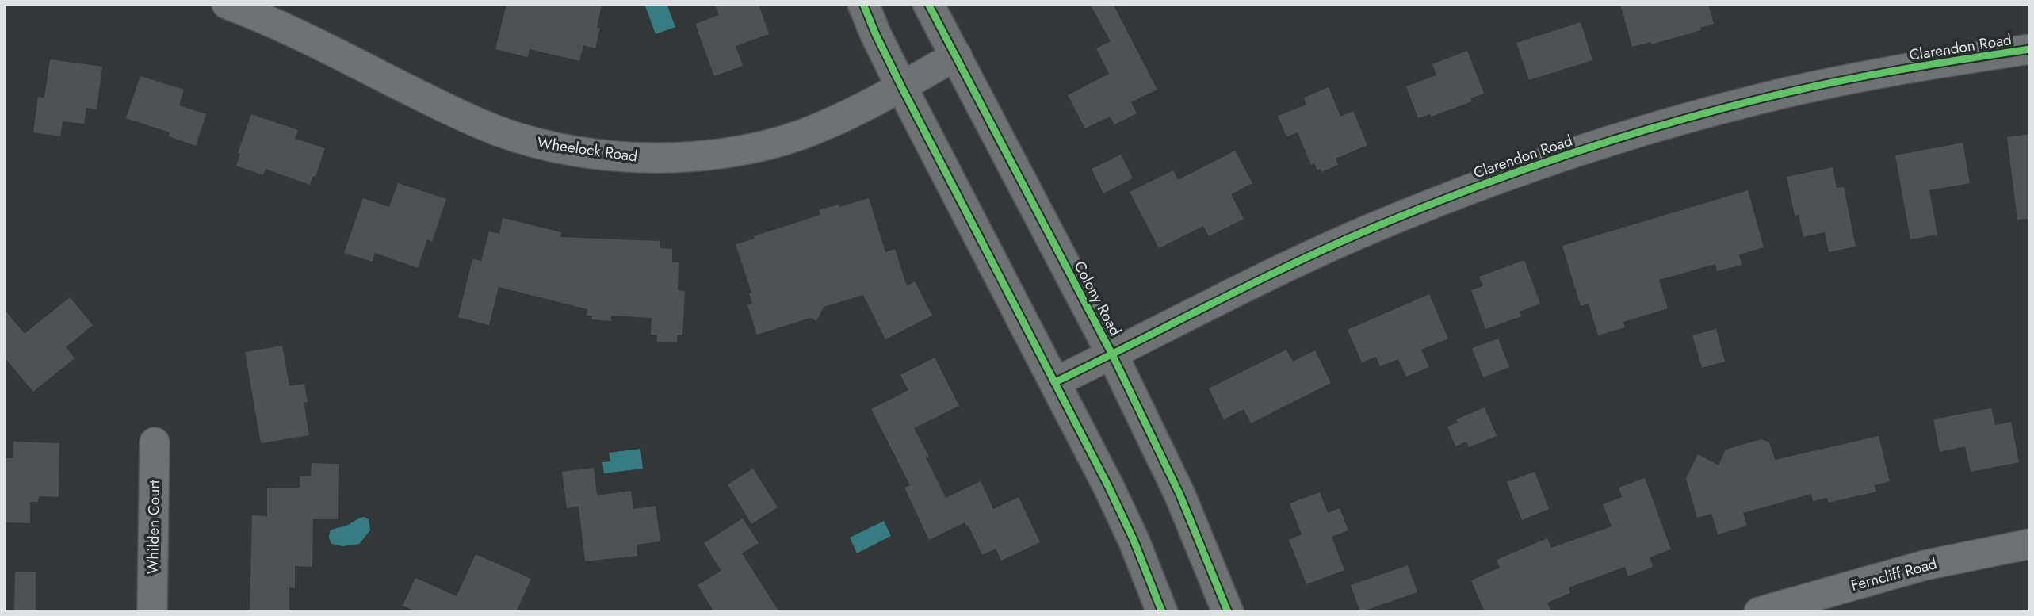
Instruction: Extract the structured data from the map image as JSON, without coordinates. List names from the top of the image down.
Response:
{
  "streets": {
    "street": [
      "Clarendon Road",
      "Wheelock Road",
      "Colony Road",
      "Whilden Court",
      "Ferncliff Road"
    ]
  },
  "crossings": [
    ["Clarendon Road", "Colony Road"],
    ["Wheelock Road", "Colony Road"]
  ]
}
